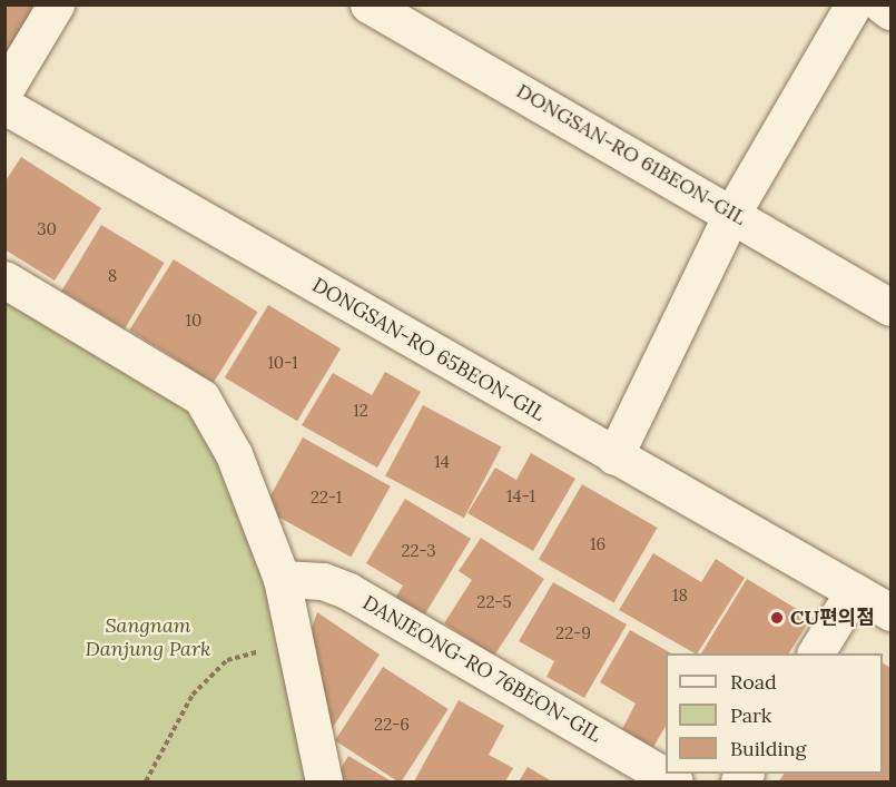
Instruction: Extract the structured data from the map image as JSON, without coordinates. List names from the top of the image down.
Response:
{
  "streets": {
    "lane": ["DONGSAN-RO 61BEON-GIL", "DONGSAN-RO 65BEON-GIL", "DANJEONG-RO 76BEON-GIL"]
  },
  "parks": ["Sangnam Danjung Park"],
  "places": ["CU편의점"],
  "house_numbers": [
    "30",
    "8",
    "10",
    "10-1",
    "12",
    "14",
    "14-1",
    "22-1",
    "16",
    "22-3",
    "18",
    "22-5",
    "22-9",
    "22-6"
  ],
  "legend": ["Road", "Park", "Building"]
}
